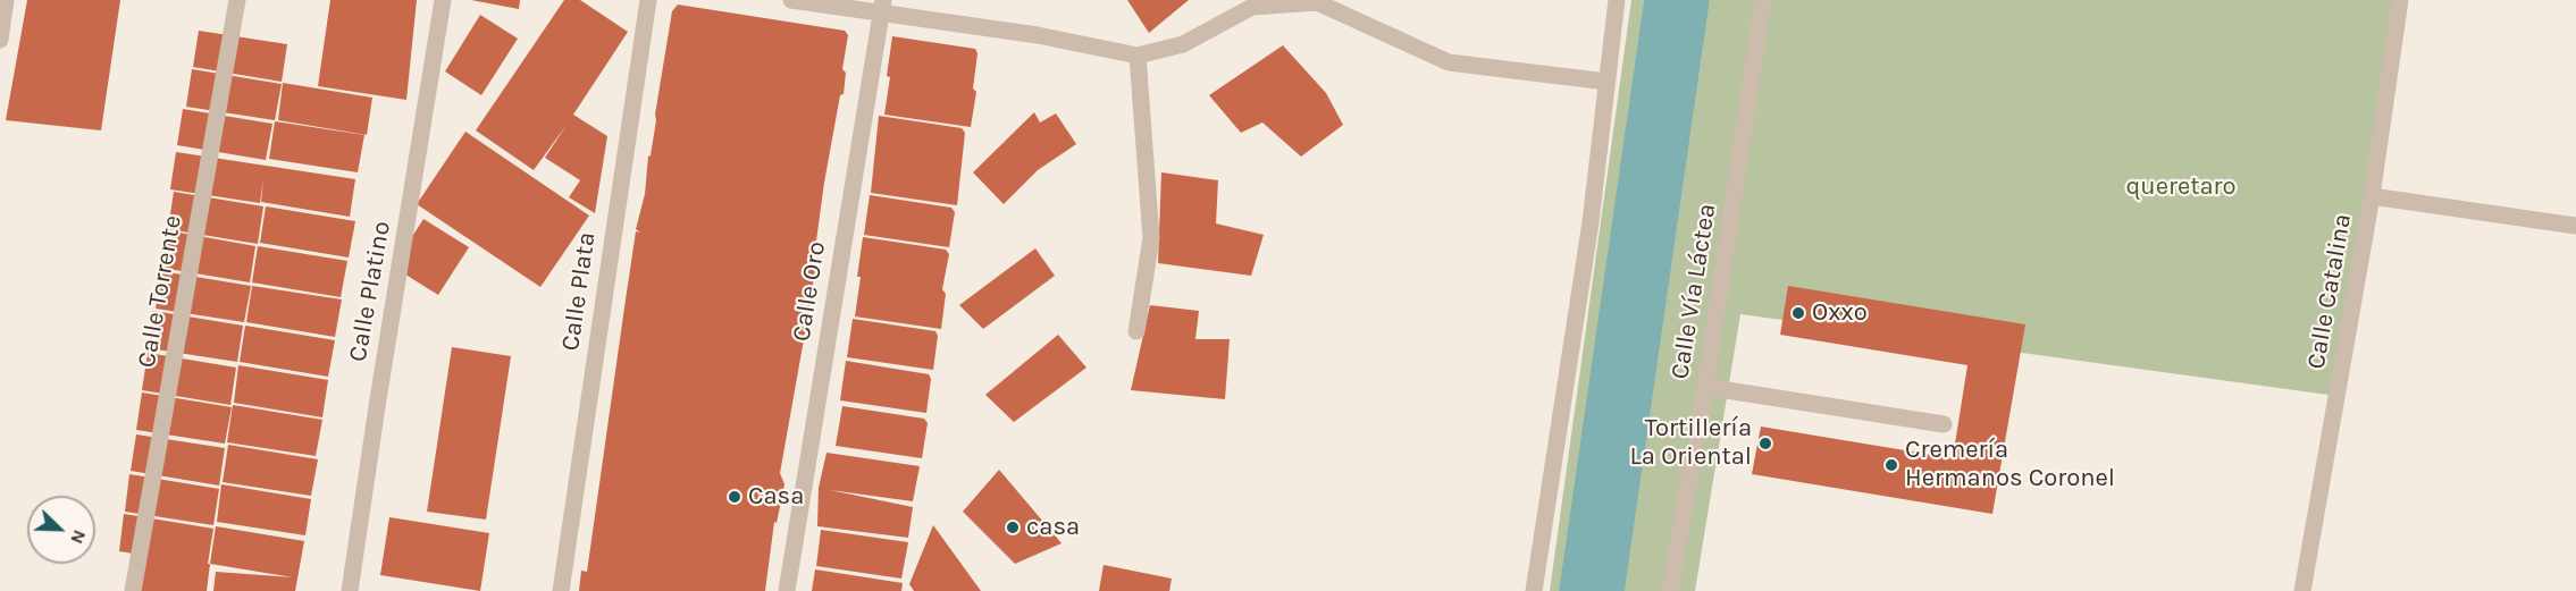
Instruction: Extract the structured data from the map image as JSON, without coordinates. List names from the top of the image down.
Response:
{
  "streets": {
    "street": [
      "Calle Torrente",
      "Calle Platino",
      "Calle Plata",
      "Calle Oro",
      "Calle Vía Láctea",
      "Calle Catalina"
    ]
  },
  "parks": ["queretaro"],
  "places": [
    "Oxxo",
    "Tortillería La Oriental",
    "Cremería Hermanos Coronel",
    "Casa",
    "casa"
  ],
  "north": "bottom right"
}
